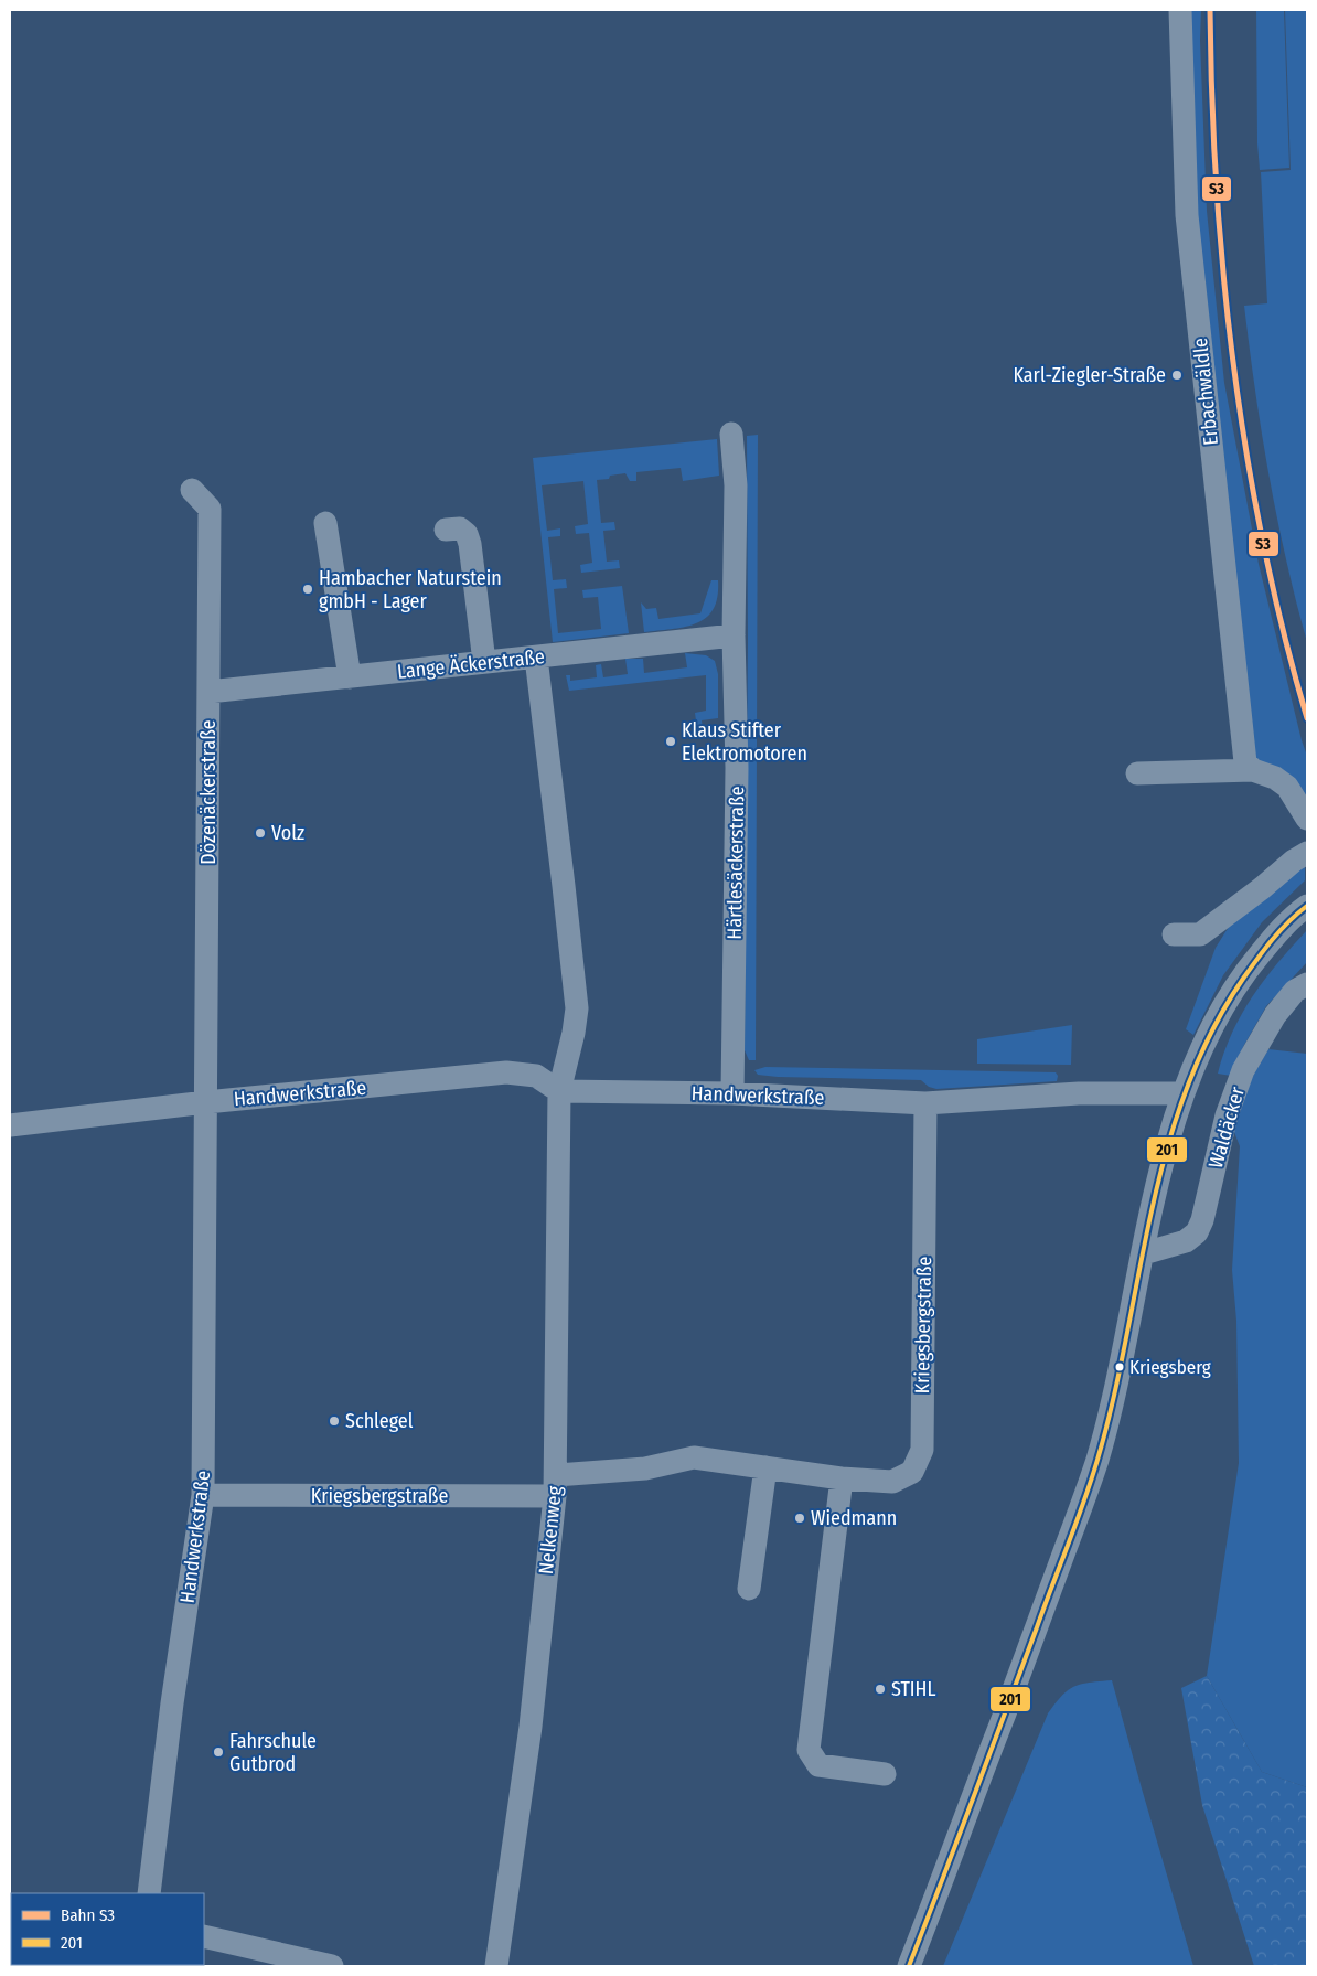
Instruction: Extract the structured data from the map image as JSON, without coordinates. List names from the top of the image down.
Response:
{
  "streets": {
    "street": [
      "Erbachwäldle",
      "Lange Äckerstraße",
      "Dözenäckerstraße",
      "Härtlesäckerstraße",
      "Handwerkstraße",
      "Waldäcker",
      "Kriegsbergstraße",
      "Nelkenweg"
    ]
  },
  "crossings": [
    ["Lange Äckerstraße", "Dözenäckerstraße"],
    ["Lange Äckerstraße", "Härtlesäckerstraße"],
    ["Lange Äckerstraße", "Nelkenweg"],
    ["Dözenäckerstraße", "Handwerkstraße"],
    ["Härtlesäckerstraße", "Handwerkstraße"],
    ["Handwerkstraße", "Kriegsbergstraße"],
    ["Handwerkstraße", "Nelkenweg"],
    ["Kriegsbergstraße", "Nelkenweg"]
  ],
  "places": [
    "Karl-Ziegler-Straße",
    "Hambacher Naturstein gmbH - Lager",
    "Klaus Stifter Elektromotoren",
    "Volz",
    "Kriegsberg",
    "Schlegel",
    "Wiedmann",
    "STIHL",
    "Fahrschule Gutbrod"
  ],
  "lines": ["rail line S3", "transit line 201"],
  "legend": ["Bahn S3", "201"]
}
